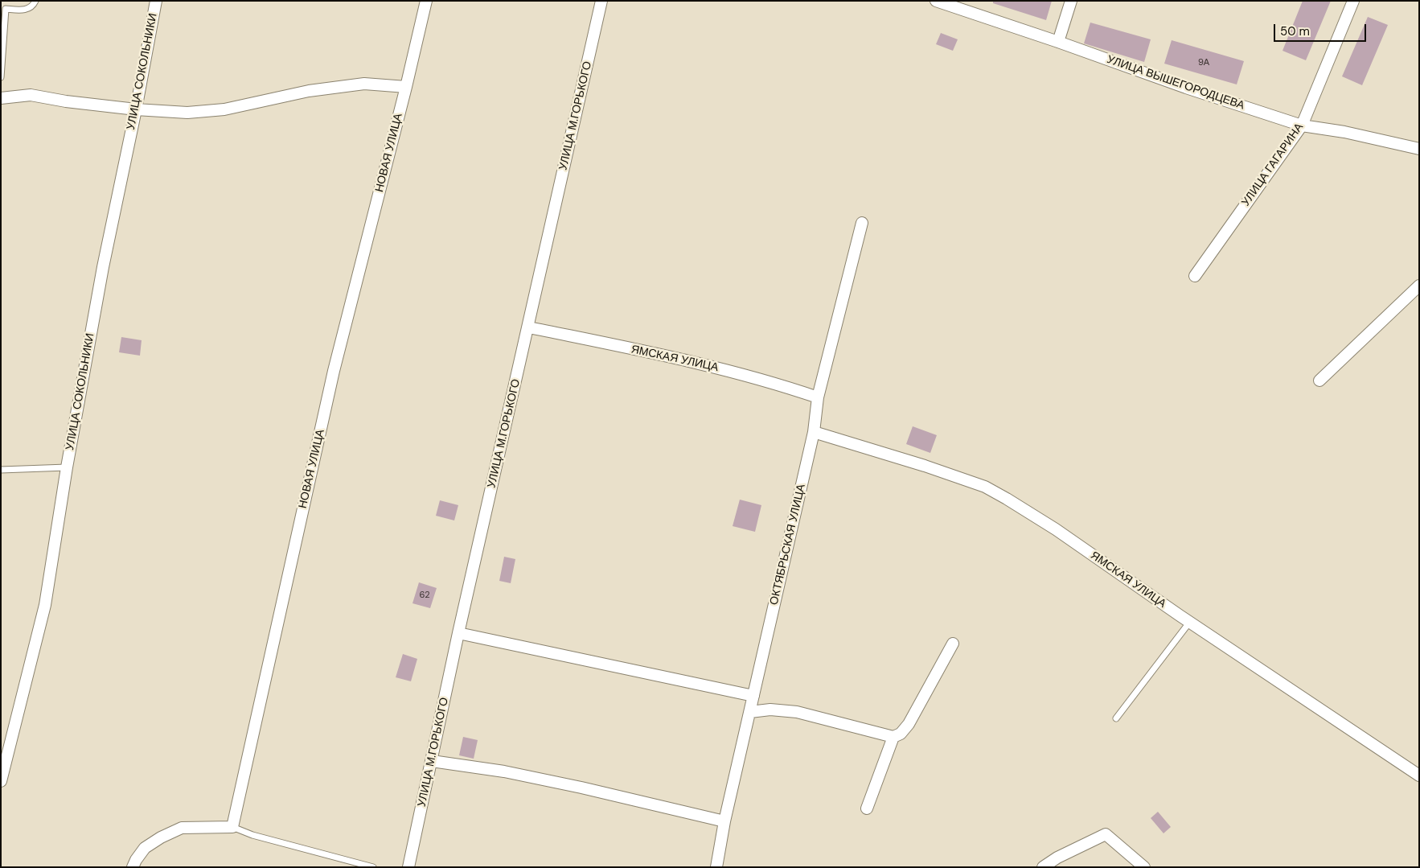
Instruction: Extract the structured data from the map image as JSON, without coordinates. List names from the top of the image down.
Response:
{
  "streets": {
    "street": [
      "УЛИЦА СОКОЛЬНИКИ",
      "УЛИЦА ВЫШЕГОРОДЦЕВА",
      "УЛИЦА М.ГОРЬКОГО",
      "НОВАЯ УЛИЦА",
      "УЛИЦА ГАГАРИНА",
      "ЯМСКАЯ УЛИЦА",
      "ОКТЯБРЬСКАЯ УЛИЦА"
    ]
  },
  "crossings": [
    ["УЛИЦА ВЫШЕГОРОДЦЕВА", "УЛИЦА ГАГАРИНА"],
    ["УЛИЦА М.ГОРЬКОГО", "ЯМСКАЯ УЛИЦА"],
    ["ЯМСКАЯ УЛИЦА", "ОКТЯБРЬСКАЯ УЛИЦА"]
  ],
  "house_numbers": ["9А", "62"],
  "scale_bar": "50 m"
}
